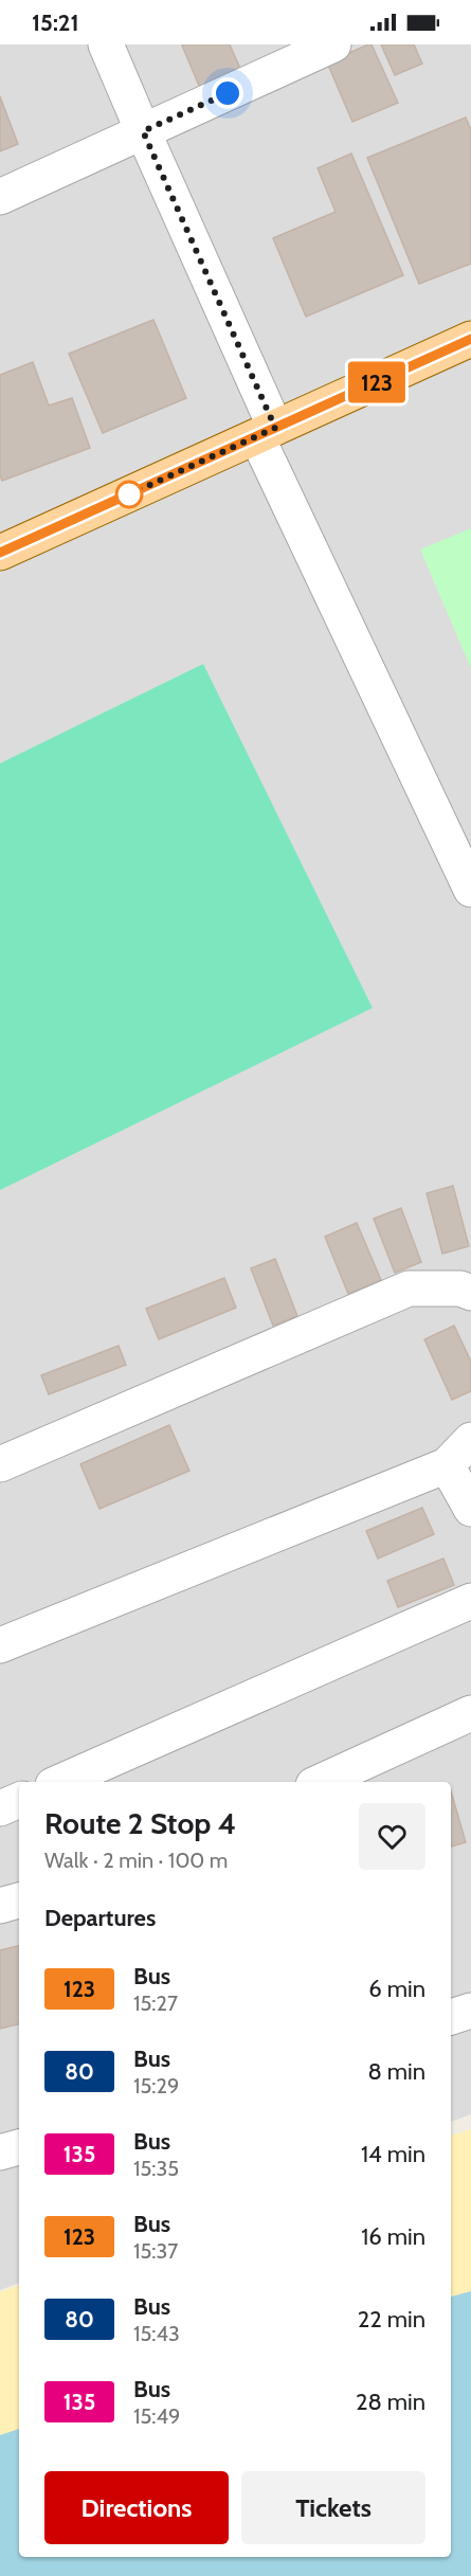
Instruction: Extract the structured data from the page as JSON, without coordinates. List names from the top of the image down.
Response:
{
  "lines": ["bus line 123"],
  "page": {
    "status": "15:21",
    "on_map": "123",
    "heading": [
      ["Route 2 Stop 4", "Walk · 2 min · 100 m"],
      "Departures"
    ],
    "list": [
      {
        "mark": "123",
        "name": "Bus",
        "note": "15:27",
        "value": "6 min"
      },
      {
        "mark": "80",
        "name": "Bus",
        "note": "15:29",
        "value": "8 min"
      },
      {
        "mark": "135",
        "name": "Bus",
        "note": "15:35",
        "value": "14 min"
      },
      {
        "mark": "123",
        "name": "Bus",
        "note": "15:37",
        "value": "16 min"
      },
      {
        "mark": "80",
        "name": "Bus",
        "note": "15:43",
        "value": "22 min"
      },
      {
        "mark": "135",
        "name": "Bus",
        "note": "15:49",
        "value": "28 min"
      }
    ],
    "buttons": ["Directions", "Tickets"]
  }
}
